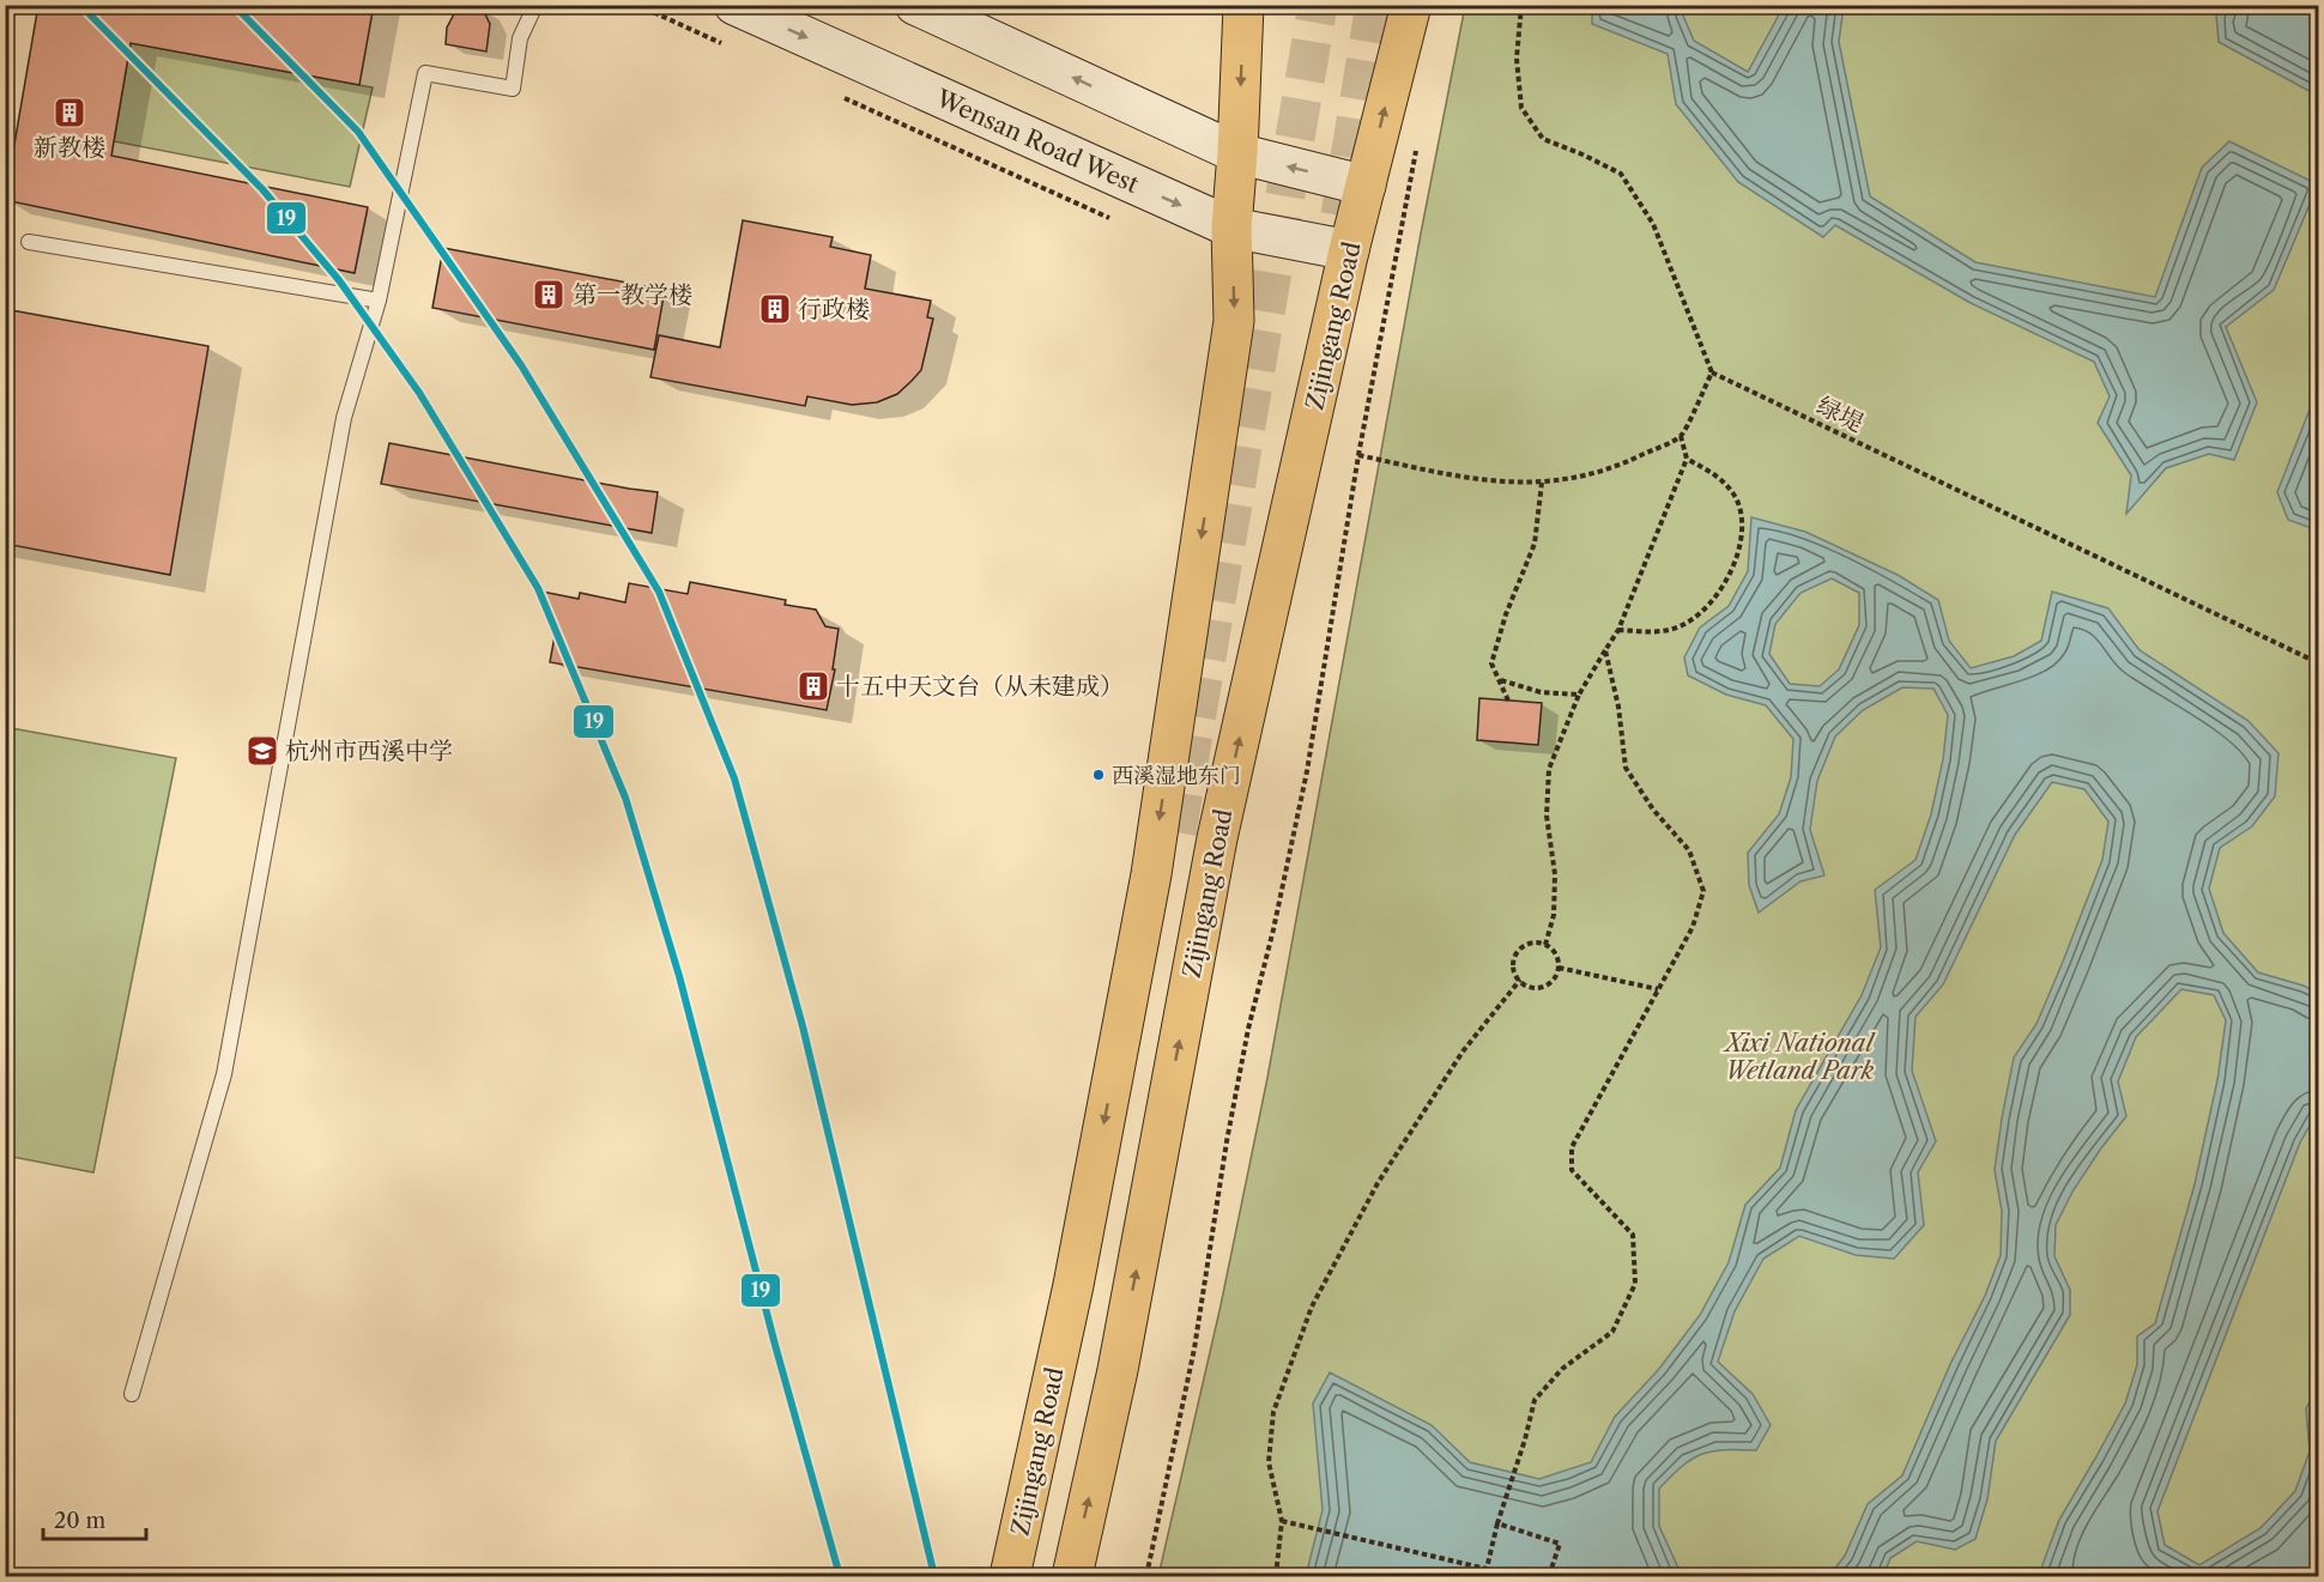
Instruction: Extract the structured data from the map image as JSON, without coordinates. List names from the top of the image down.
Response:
{
  "streets": {
    "main road": ["Wensan Road West", "Zijingang Road"],
    "path": ["绿堤"]
  },
  "crossings": [
    ["Wensan Road West", "Zijingang Road"]
  ],
  "parks": ["Xixi National Wetland Park"],
  "places": {
    "building": [
      "新教楼",
      "第一教学楼",
      "行政楼",
      "十五中天文台（从未建成）"
    ],
    "school or university": ["杭州市西溪中学"],
    "other": ["西溪湿地东门"]
  },
  "lines": ["transit line 19"],
  "scale_bar": "20 m"
}
